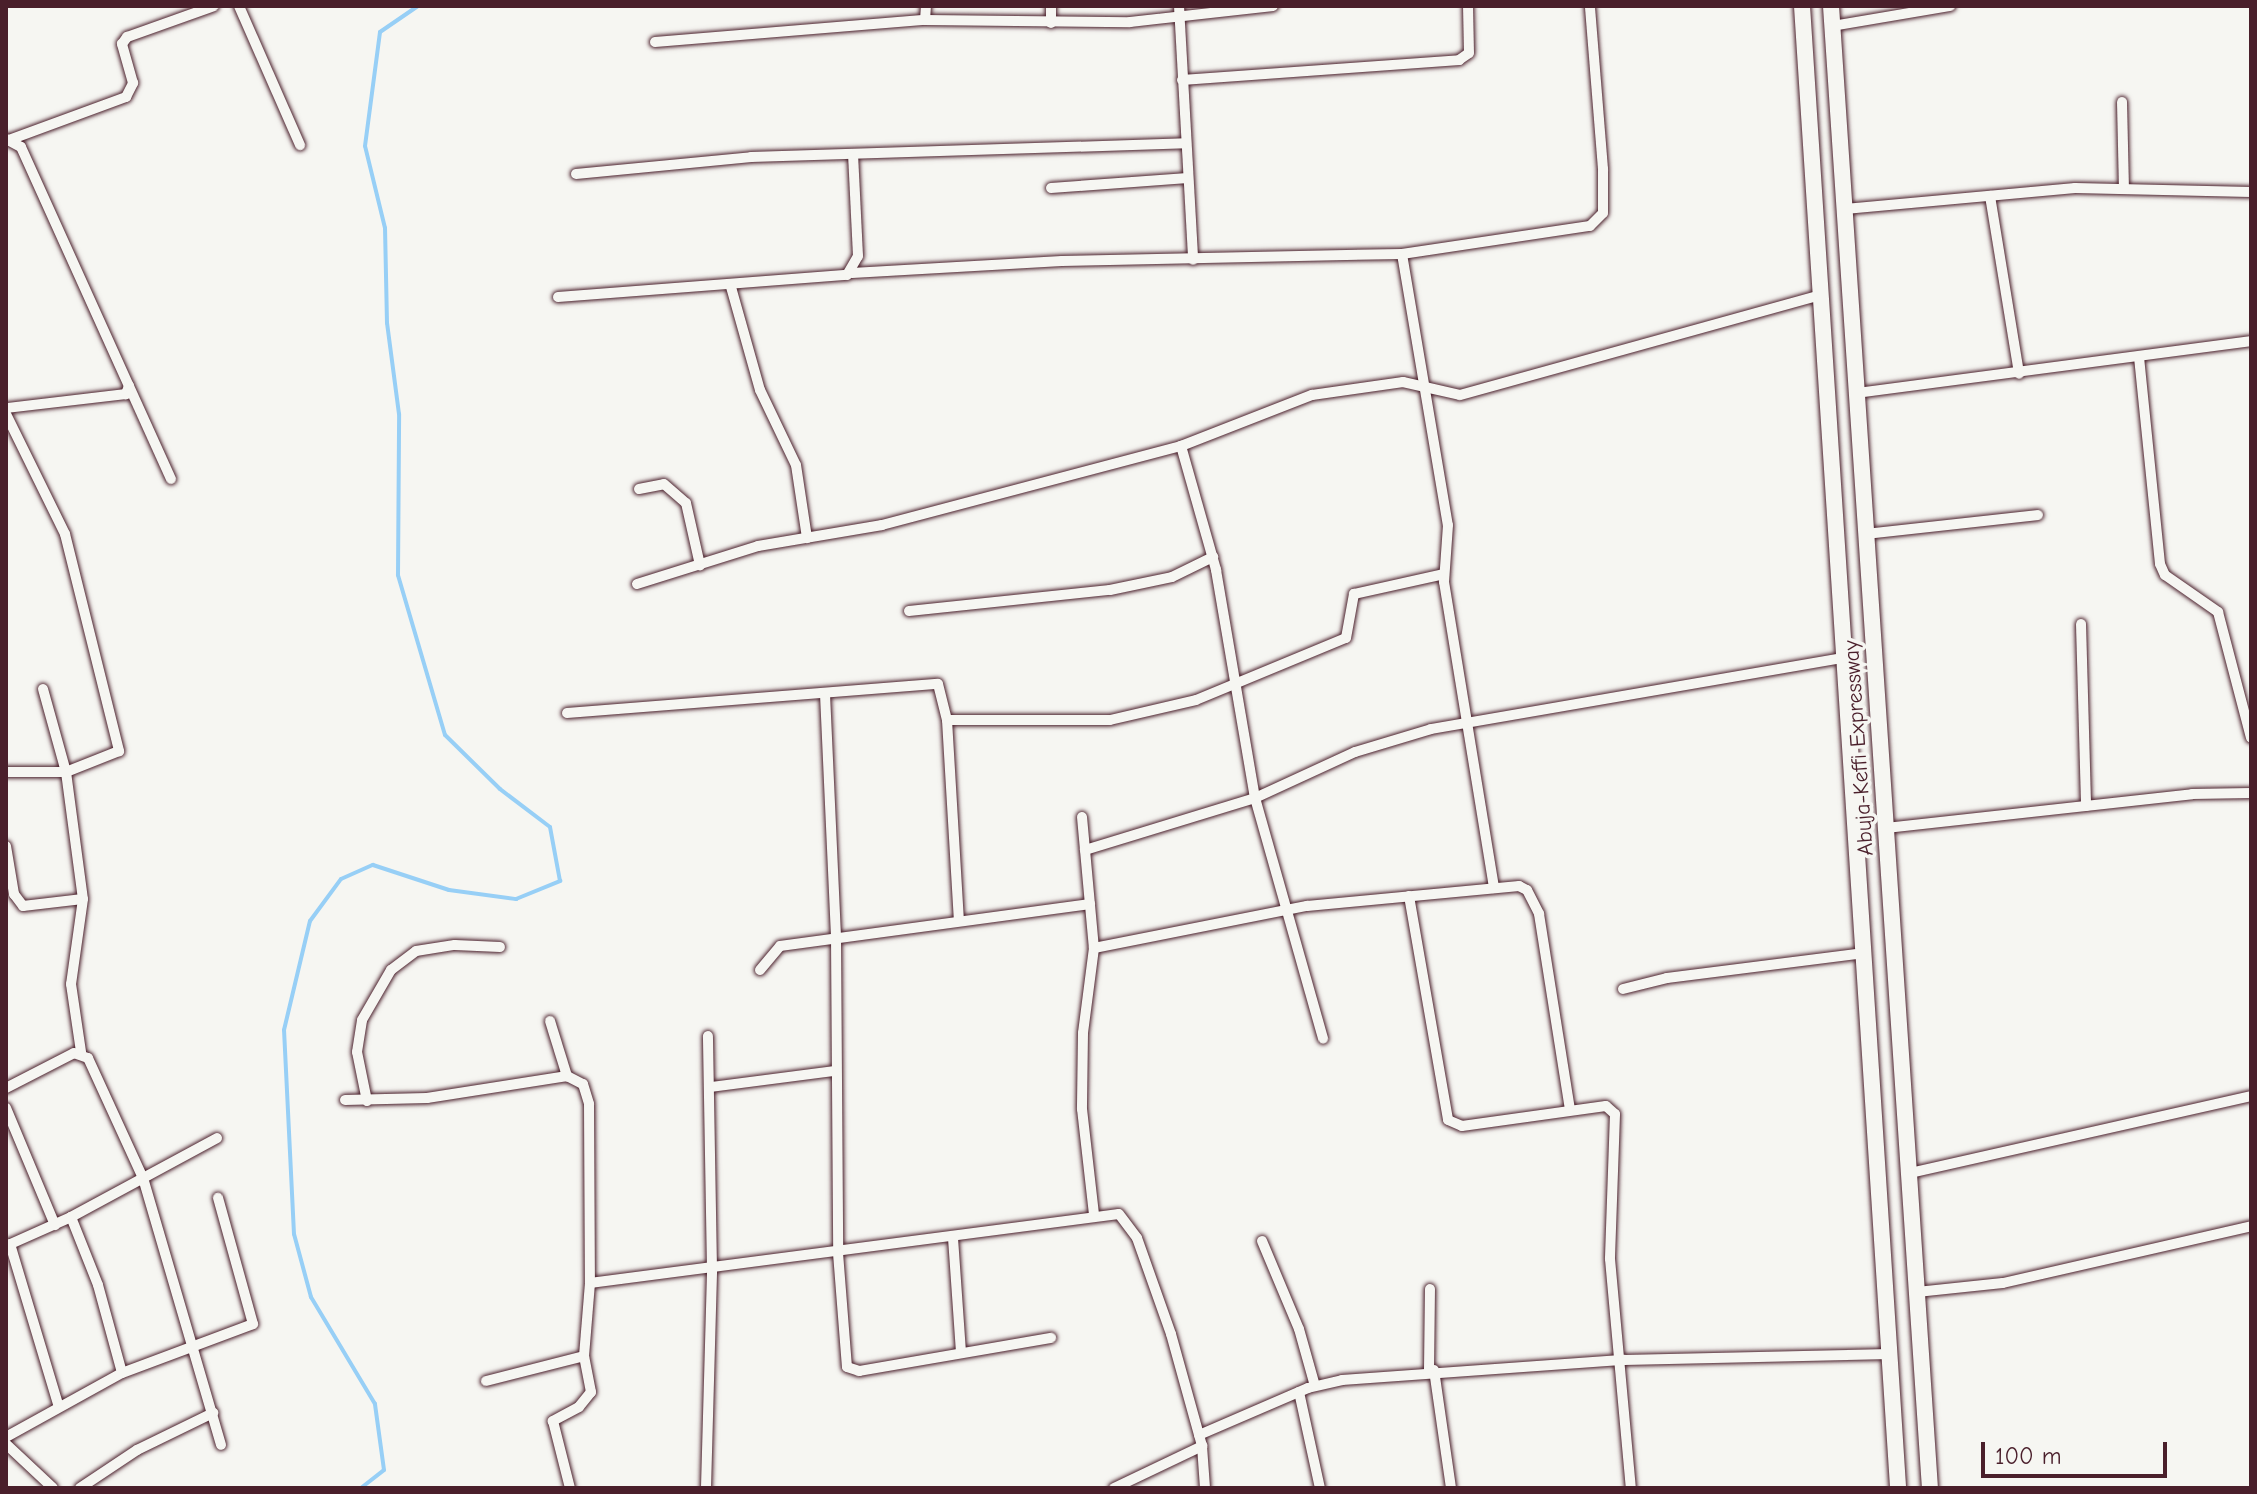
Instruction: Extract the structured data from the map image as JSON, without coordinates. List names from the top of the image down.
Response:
{
  "streets": {
    "highway": ["Abuja-Keffi Expressway"]
  },
  "scale_bar": "100 m"
}
